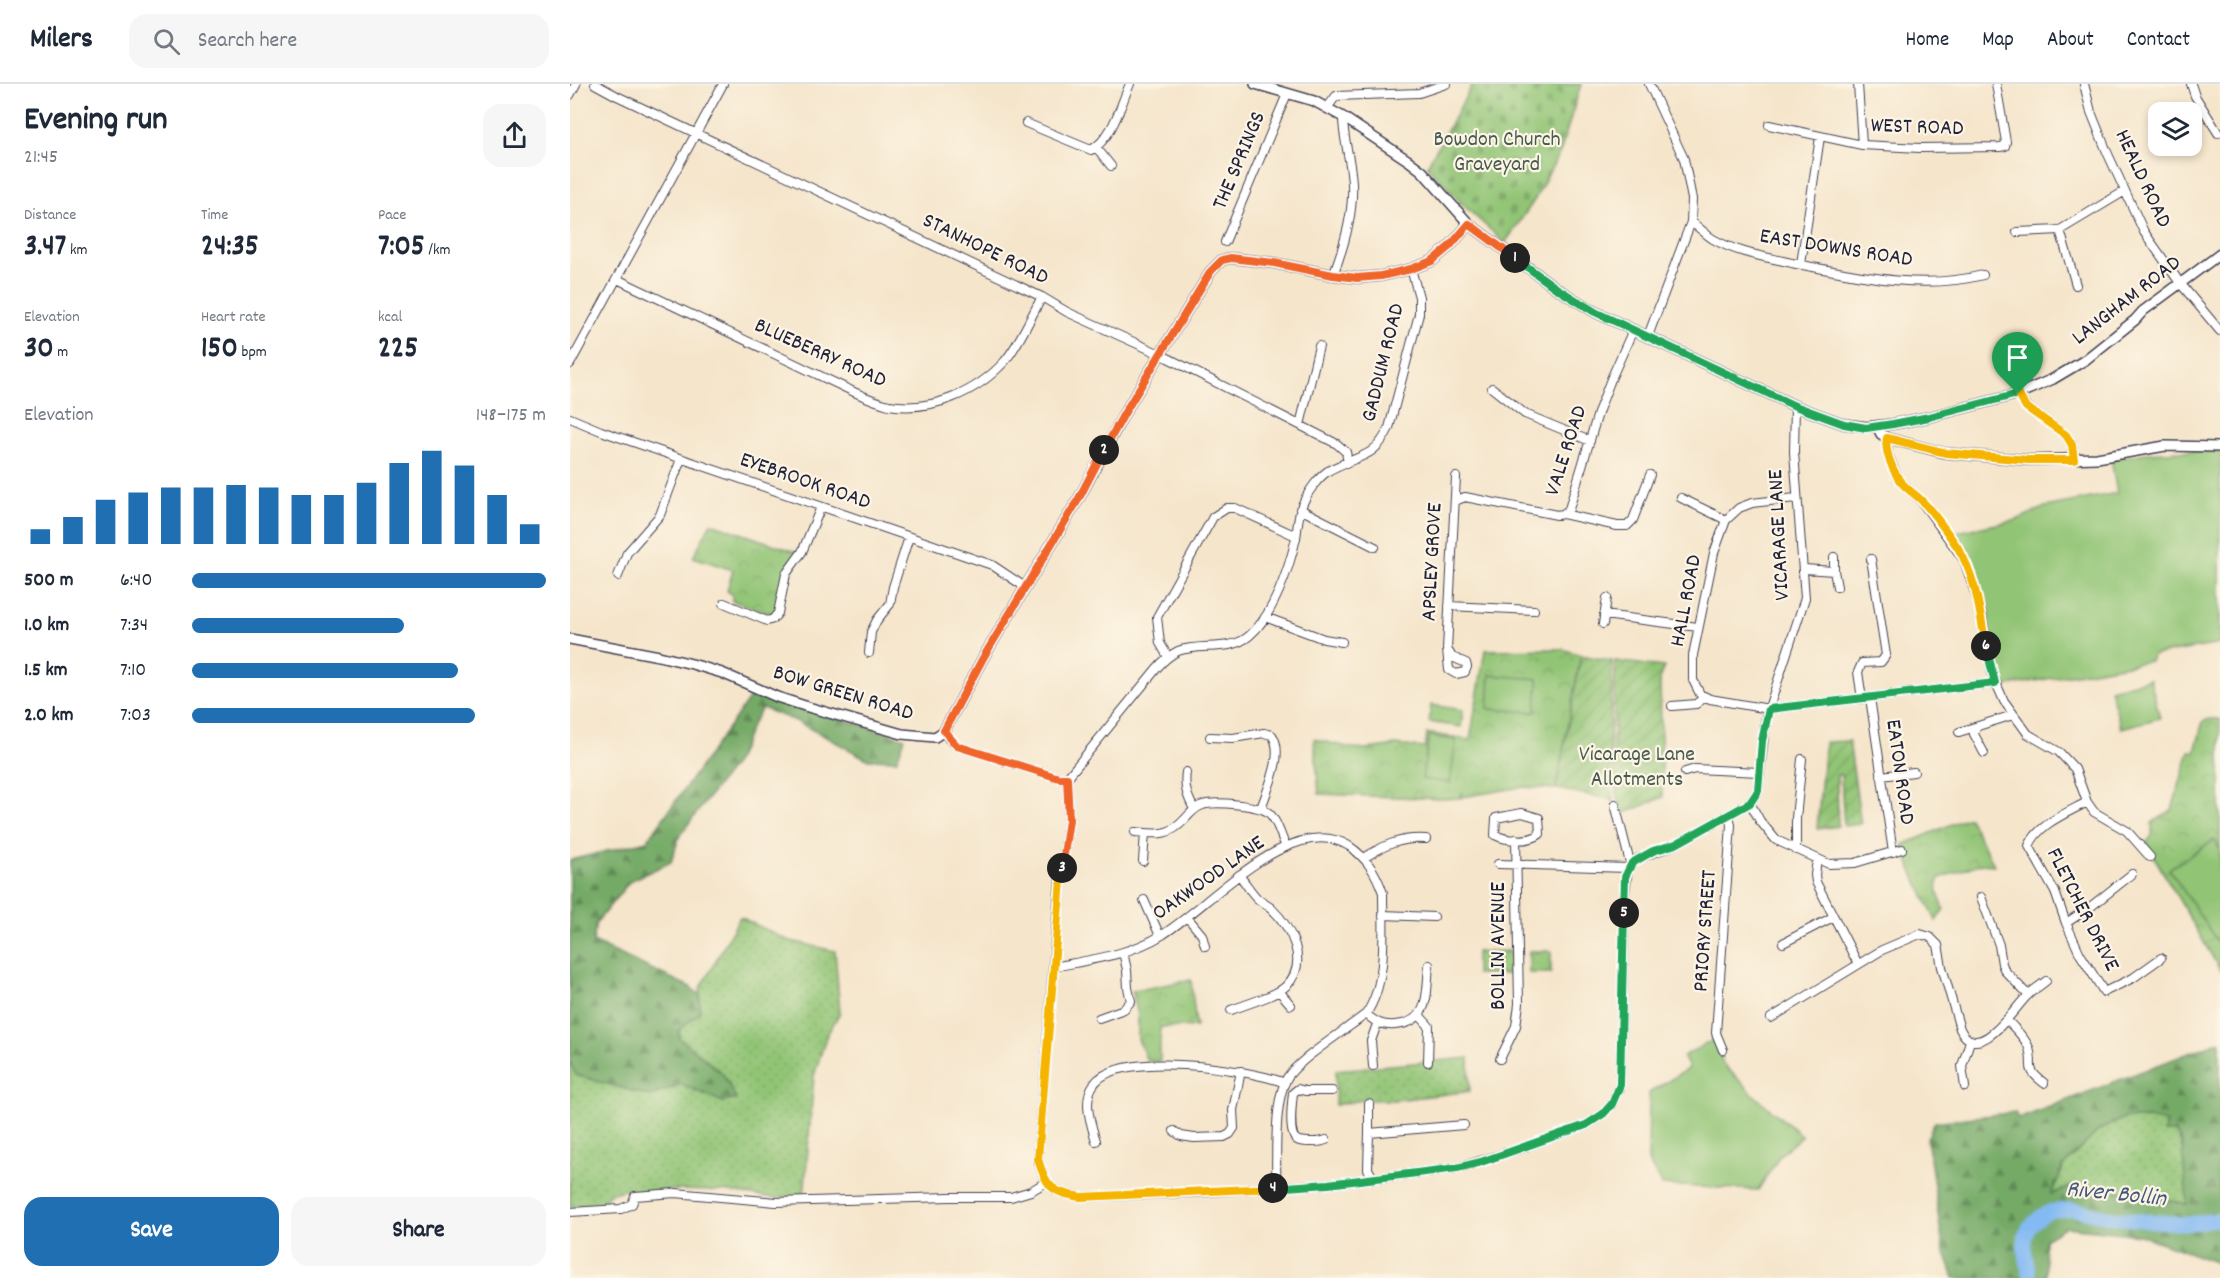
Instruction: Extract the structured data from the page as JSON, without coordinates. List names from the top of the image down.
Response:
{
  "streets": {
    "main road": ["LANGHAM ROAD", "BOW GREEN ROAD"],
    "street": [
      "WEST ROAD",
      "THE SPRINGS",
      "HEALD ROAD",
      "EAST DOWNS ROAD",
      "STANHOPE ROAD",
      "BLUEBERRY ROAD",
      "GADDUM ROAD",
      "VALE ROAD",
      "EYEBROOK ROAD",
      "VICARAGE LANE",
      "APSLEY GROVE",
      "HALL ROAD",
      "EATON ROAD",
      "OAKWOOD LANE",
      "FLETCHER DRIVE",
      "PRIORY STREET",
      "BOLLIN AVENUE"
    ]
  },
  "crossings": [
    ["THE SPRINGS", "LANGHAM ROAD"],
    ["HEALD ROAD", "LANGHAM ROAD"],
    ["STANHOPE ROAD", "BLUEBERRY ROAD"],
    ["STANHOPE ROAD", "GADDUM ROAD"],
    ["LANGHAM ROAD", "VALE ROAD"],
    ["LANGHAM ROAD", "VICARAGE LANE"],
    ["VALE ROAD", "APSLEY GROVE"]
  ],
  "water": ["River Bollin"],
  "parks": ["Bowdon Church Graveyard", "Vicarage Lane Allotments"],
  "page": {
    "header": "Milers",
    "search": "Search here",
    "nav": [
      "Home",
      "Map",
      "About",
      "Contact"
    ],
    "heading": ["Evening run", "21:45"],
    "stats": [
      ["Distance", "3.47 km"],
      ["Time", "24:35"],
      ["Pace", "7:05 /km"],
      ["Elevation", "30 m"],
      ["Heart rate", "150 bpm"],
      ["kcal", "225"]
    ],
    "pins": [
      "1",
      "2",
      "6",
      "3",
      "5",
      "4"
    ],
    "chart": ["Elevation", "148–175 m"],
    "list": [
      {
        "name": "500 m",
        "note": "6:40"
      },
      {
        "name": "1.0 km",
        "note": "7:34"
      },
      {
        "name": "1.5 km",
        "note": "7:10"
      },
      {
        "name": "2.0 km",
        "note": "7:03"
      }
    ],
    "buttons": ["Save", "Share"]
  }
}
